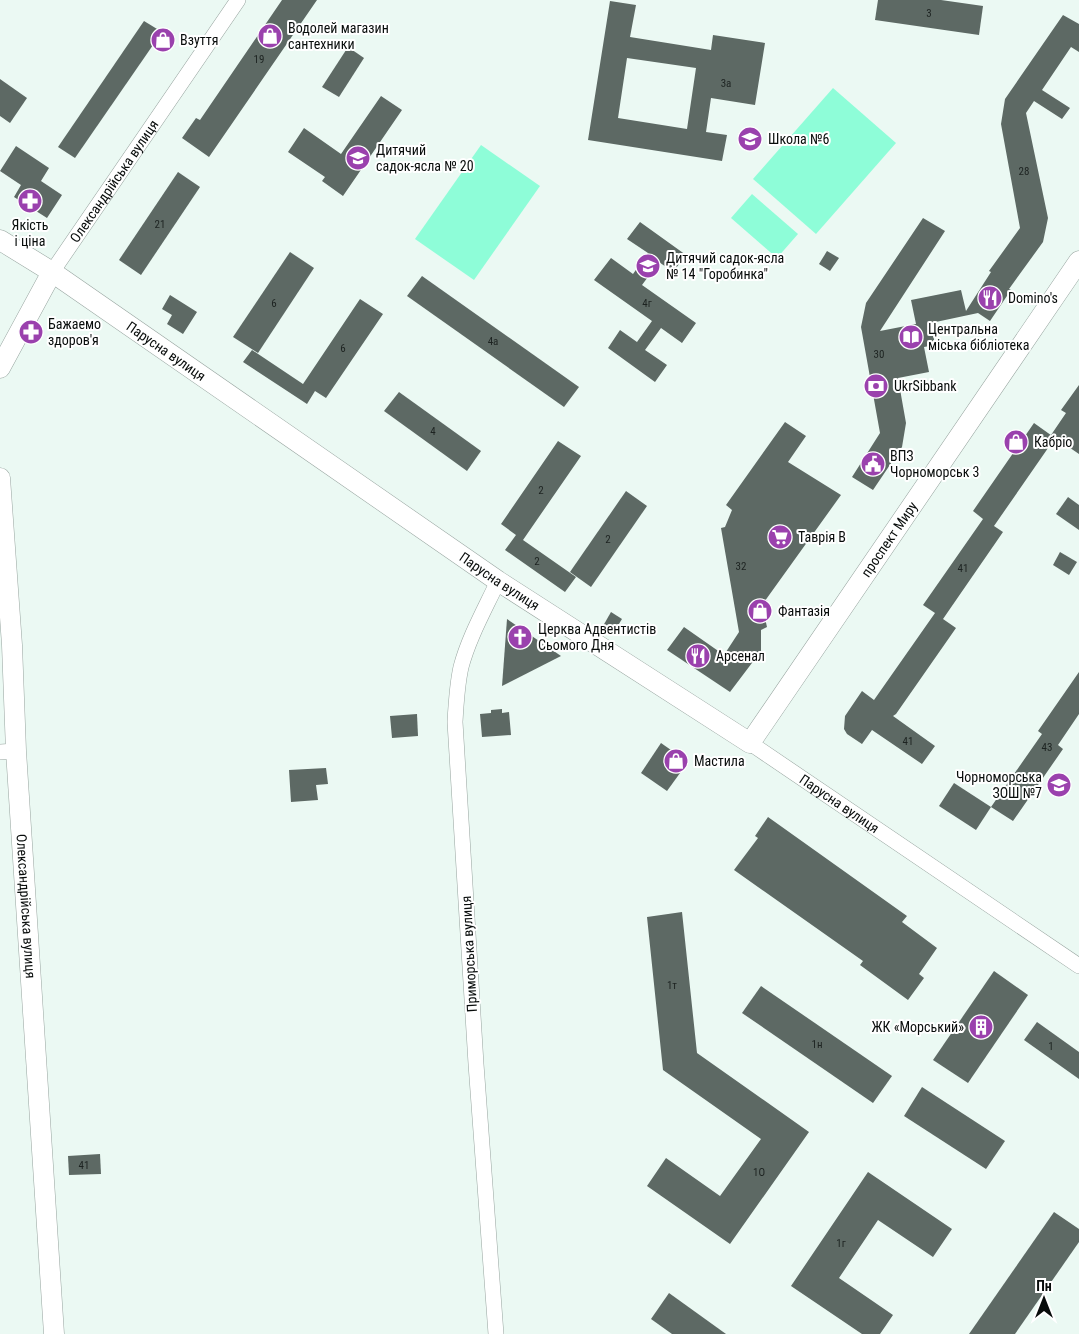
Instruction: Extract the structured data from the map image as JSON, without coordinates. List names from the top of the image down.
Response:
{
  "streets": {
    "street": [
      "Олександрійська вулиця",
      "Парусна вулиця",
      "проспект Миру",
      "Приморська вулиця"
    ]
  },
  "crossings": [
    ["Олександрійська вулиця", "Парусна вулиця"],
    ["Парусна вулиця", "проспект Миру"],
    ["Парусна вулиця", "Приморська вулиця"]
  ],
  "places": {
    "shop": [
      "Водолей магазин сантехники",
      "Взуття",
      "Кабріо",
      "Фантазія",
      "Мастила"
    ],
    "school or university": [
      "Школа №6",
      "Дитячий садок-ясла № 20",
      "Дитячий садок-ясла № 14 \"Горобинка\"",
      "Чорноморська ЗОШ №7"
    ],
    "pharmacy": ["Якість і ціна", "Бажаемо здоров'я"],
    "restaurant": ["Domino's", "Арсенал"],
    "library": ["Центральна міська бібліотека"],
    "bank": ["UkrSibbank"],
    "public building": ["ВПЗ Чорноморськ 3"],
    "supermarket": ["Таврія В"],
    "church": ["Церква Адвентистів Сьомого Дня"],
    "building": ["ЖК «Морський»"]
  },
  "house_numbers": [
    "3",
    "19",
    "3а",
    "28",
    "21",
    "6",
    "4г",
    "4а",
    "6",
    "30",
    "4",
    "2",
    "2",
    "2",
    "32",
    "41",
    "41",
    "43",
    "1т",
    "1н",
    "1",
    "41",
    "1О",
    "1г"
  ],
  "north": "top"
}
